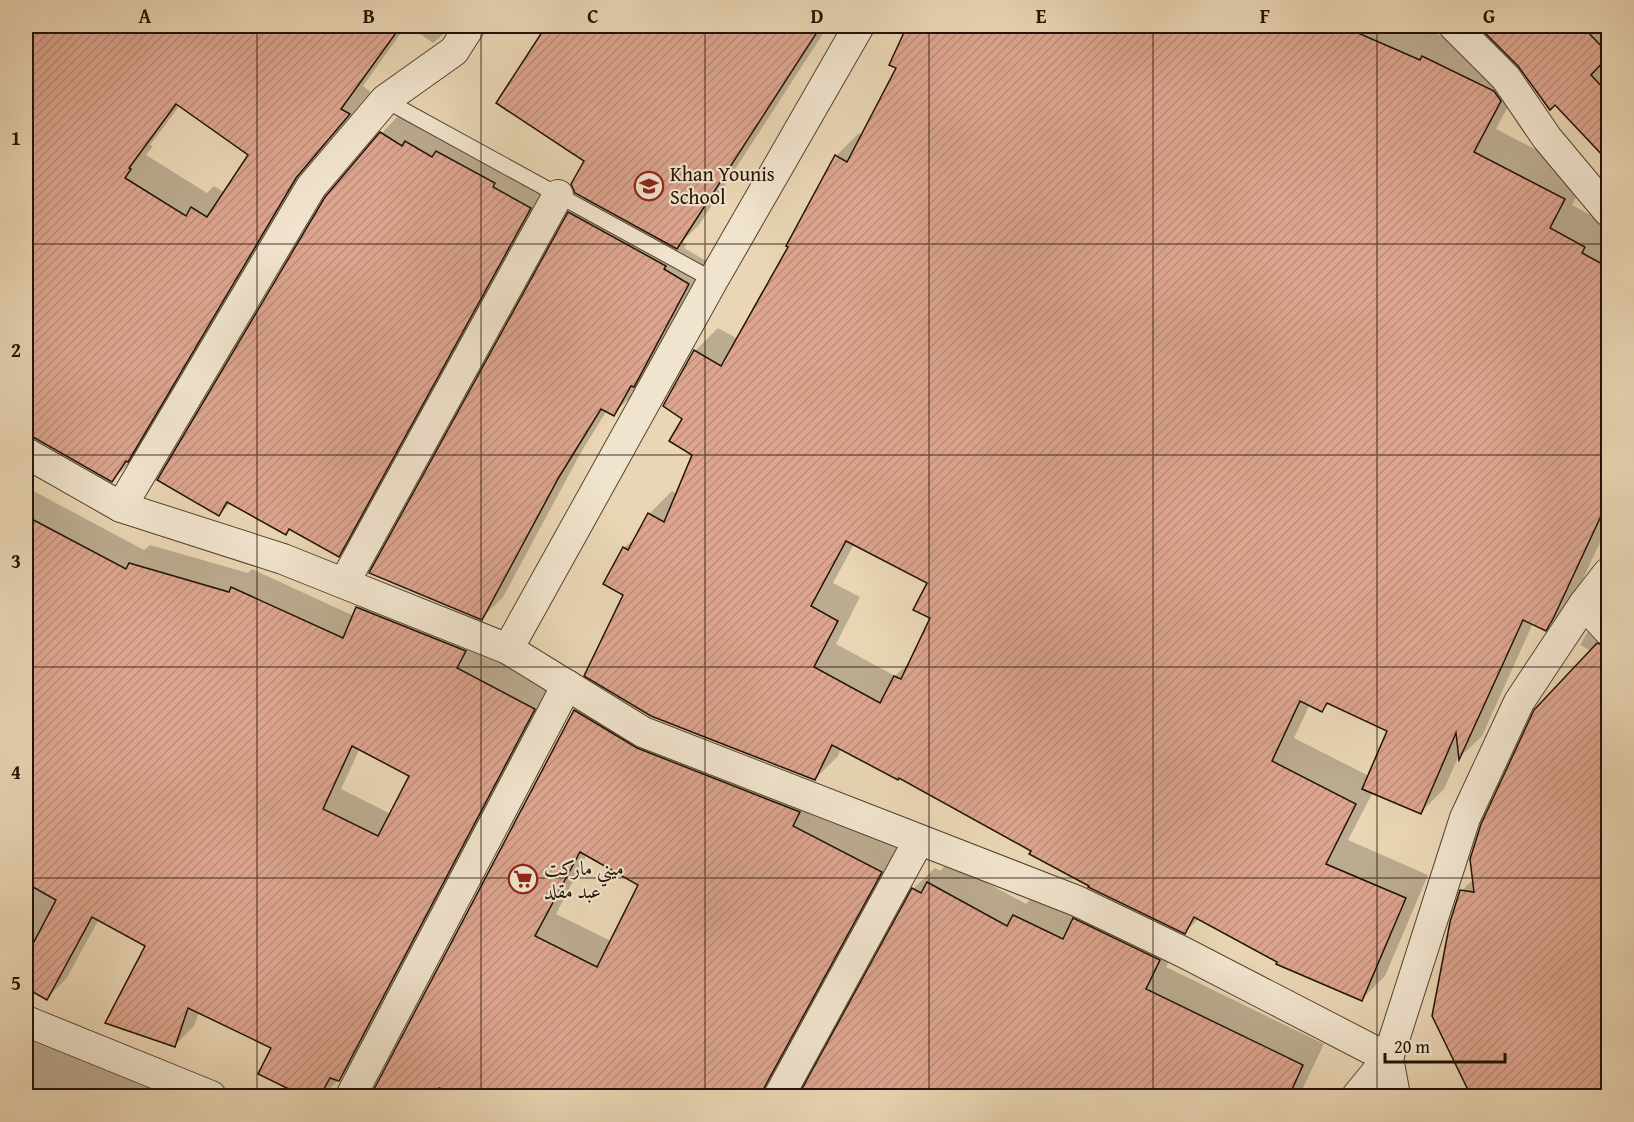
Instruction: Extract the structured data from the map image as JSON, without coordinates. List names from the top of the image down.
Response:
{
  "places": {
    "school or university": ["Khan Younis School"],
    "supermarket": ["ميني ماركت عبد مقلد"]
  },
  "scale_bar": "20 m",
  "grid": {
    "columns": [
      "A",
      "B",
      "C",
      "D",
      "E",
      "F",
      "G"
    ],
    "rows": [
      "1",
      "2",
      "3",
      "4",
      "5"
    ]
  }
}
